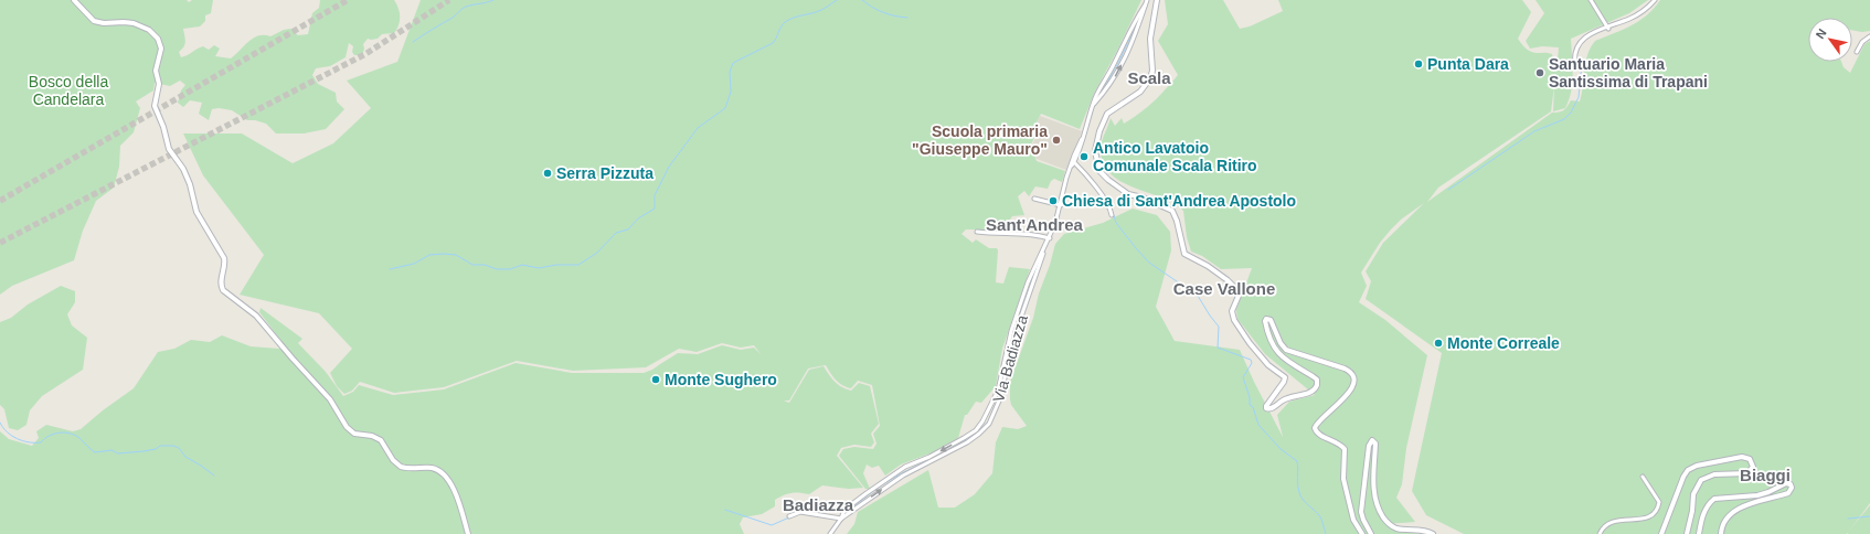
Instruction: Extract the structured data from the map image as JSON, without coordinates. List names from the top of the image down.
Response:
{
  "streets": {
    "street": ["Via Badiazza"]
  },
  "districts": [
    "Scala",
    "Sant'Andrea",
    "Case Vallone",
    "Biaggi",
    "Badiazza"
  ],
  "parks": ["Bosco della Candelara"],
  "places": [
    "Punta Dara",
    "Santuario Maria Santissima di Trapani",
    "Scuola primaria \"Giuseppe Mauro\"",
    "Antico Lavatoio Comunale Scala Ritiro",
    "Serra Pizzuta",
    "Chiesa di Sant'Andrea Apostolo",
    "Monte Correale",
    "Monte Sughero"
  ],
  "north": "top left"
}
